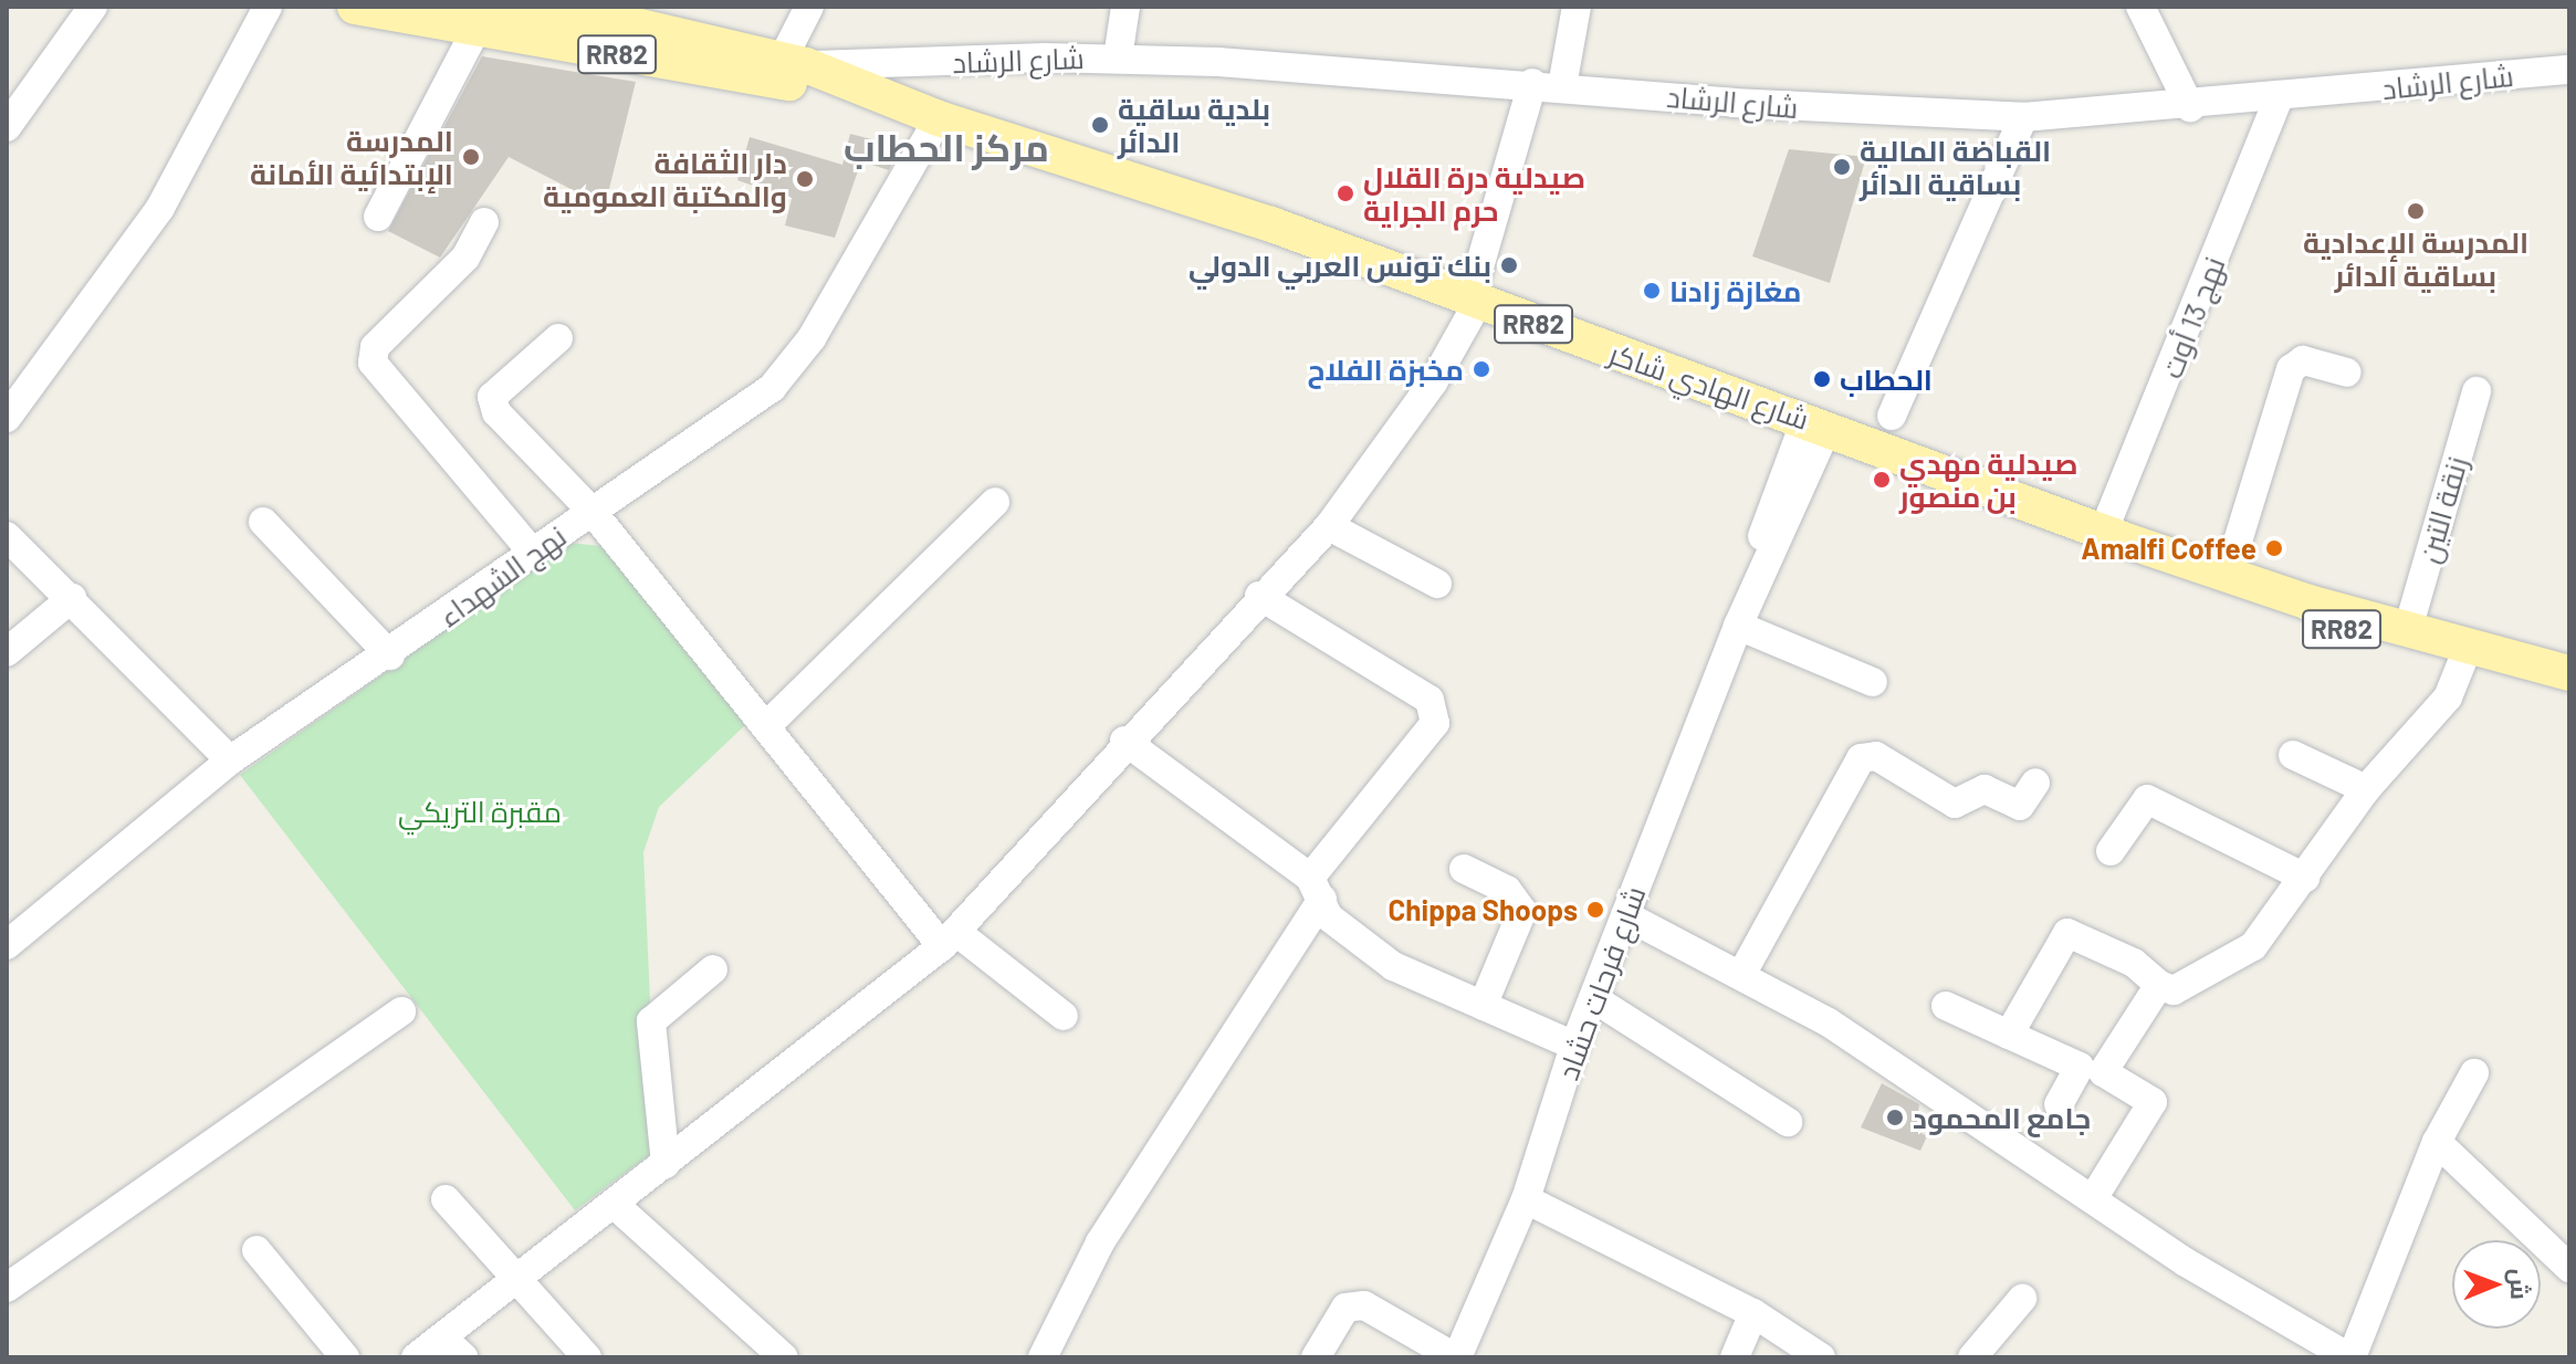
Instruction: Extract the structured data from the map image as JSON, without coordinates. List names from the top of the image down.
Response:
{
  "streets": {
    "main road": ["RR82", "شارع الهادي شاكر"],
    "street": [
      "شارع الرشاد",
      "نهج 13 أوت",
      "زنقة التين",
      "نهج الشهداء",
      "شارع فرحات حشاد"
    ]
  },
  "crossings": [
    ["RR82", "شارع الرشاد"],
    ["RR82", "شارع الهادي شاكر"],
    ["RR82", "نهج الشهداء"],
    ["شارع الرشاد", "نهج 13 أوت"],
    ["نهج 13 أوت", "شارع الهادي شاكر"],
    ["شارع الهادي شاكر", "زنقة التين"],
    ["شارع الهادي شاكر", "نهج الشهداء"],
    ["شارع الهادي شاكر", "شارع فرحات حشاد"]
  ],
  "districts": ["مركز الحطاب"],
  "parks": ["مقبرة التريكي"],
  "places": [
    "بلدية ساقية الدائر",
    "المدرسة الإبتدائية الأمانة",
    "القباضة المالية بساقية الدائر",
    "دار الثقافة والمكتبة العمومية",
    "صيدلية درة القلال حرم الجراية",
    "المدرسة الإعدادية بساقية الدائر",
    "بنك تونس العربي الدولي",
    "مغازة زادنا",
    "مخبزة الفلاح",
    "الحطاب",
    "صيدلية مهدي بن منصور",
    "Amalfi Coffee",
    "Chippa Shoops",
    "جامع المحمود"
  ],
  "north": "right"
}
